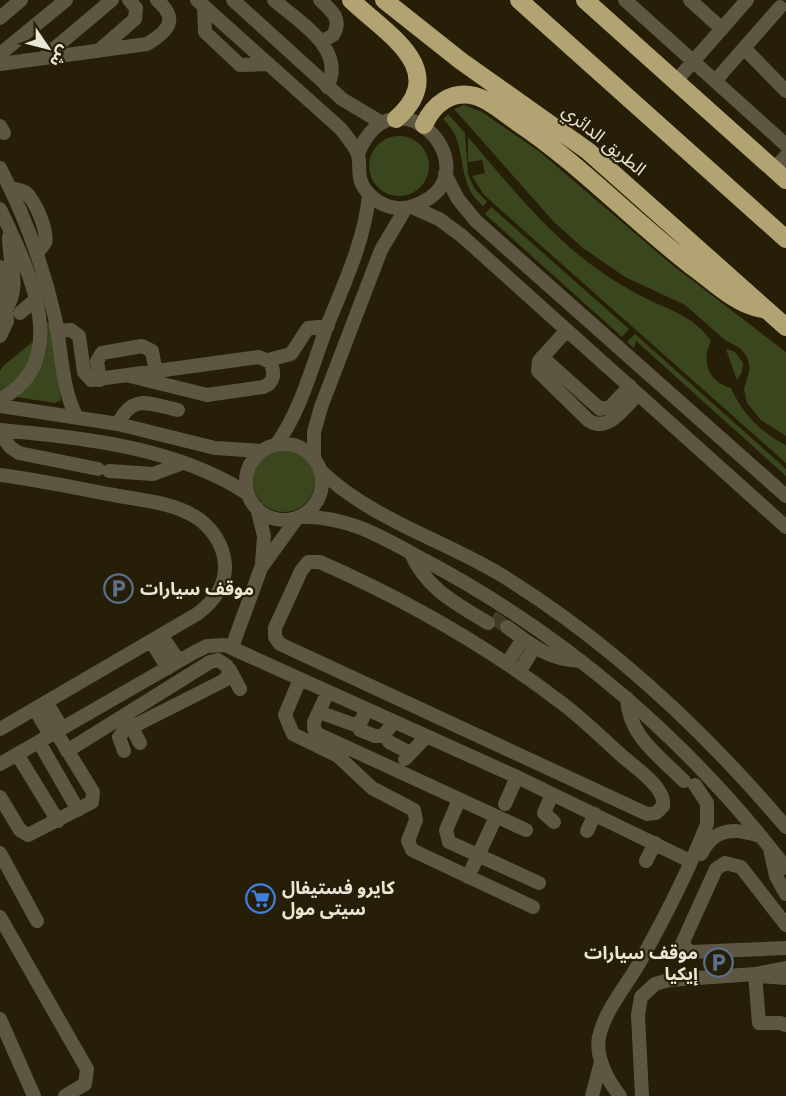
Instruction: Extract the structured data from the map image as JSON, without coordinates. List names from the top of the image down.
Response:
{
  "streets": {
    "highway": ["الطريق الدائري"]
  },
  "places": {
    "parking": ["موقف سيارات", "موقف سيارات إيكيا"],
    "supermarket": ["كايرو فستيفال سيتى مول"]
  },
  "north": "bottom right"
}
